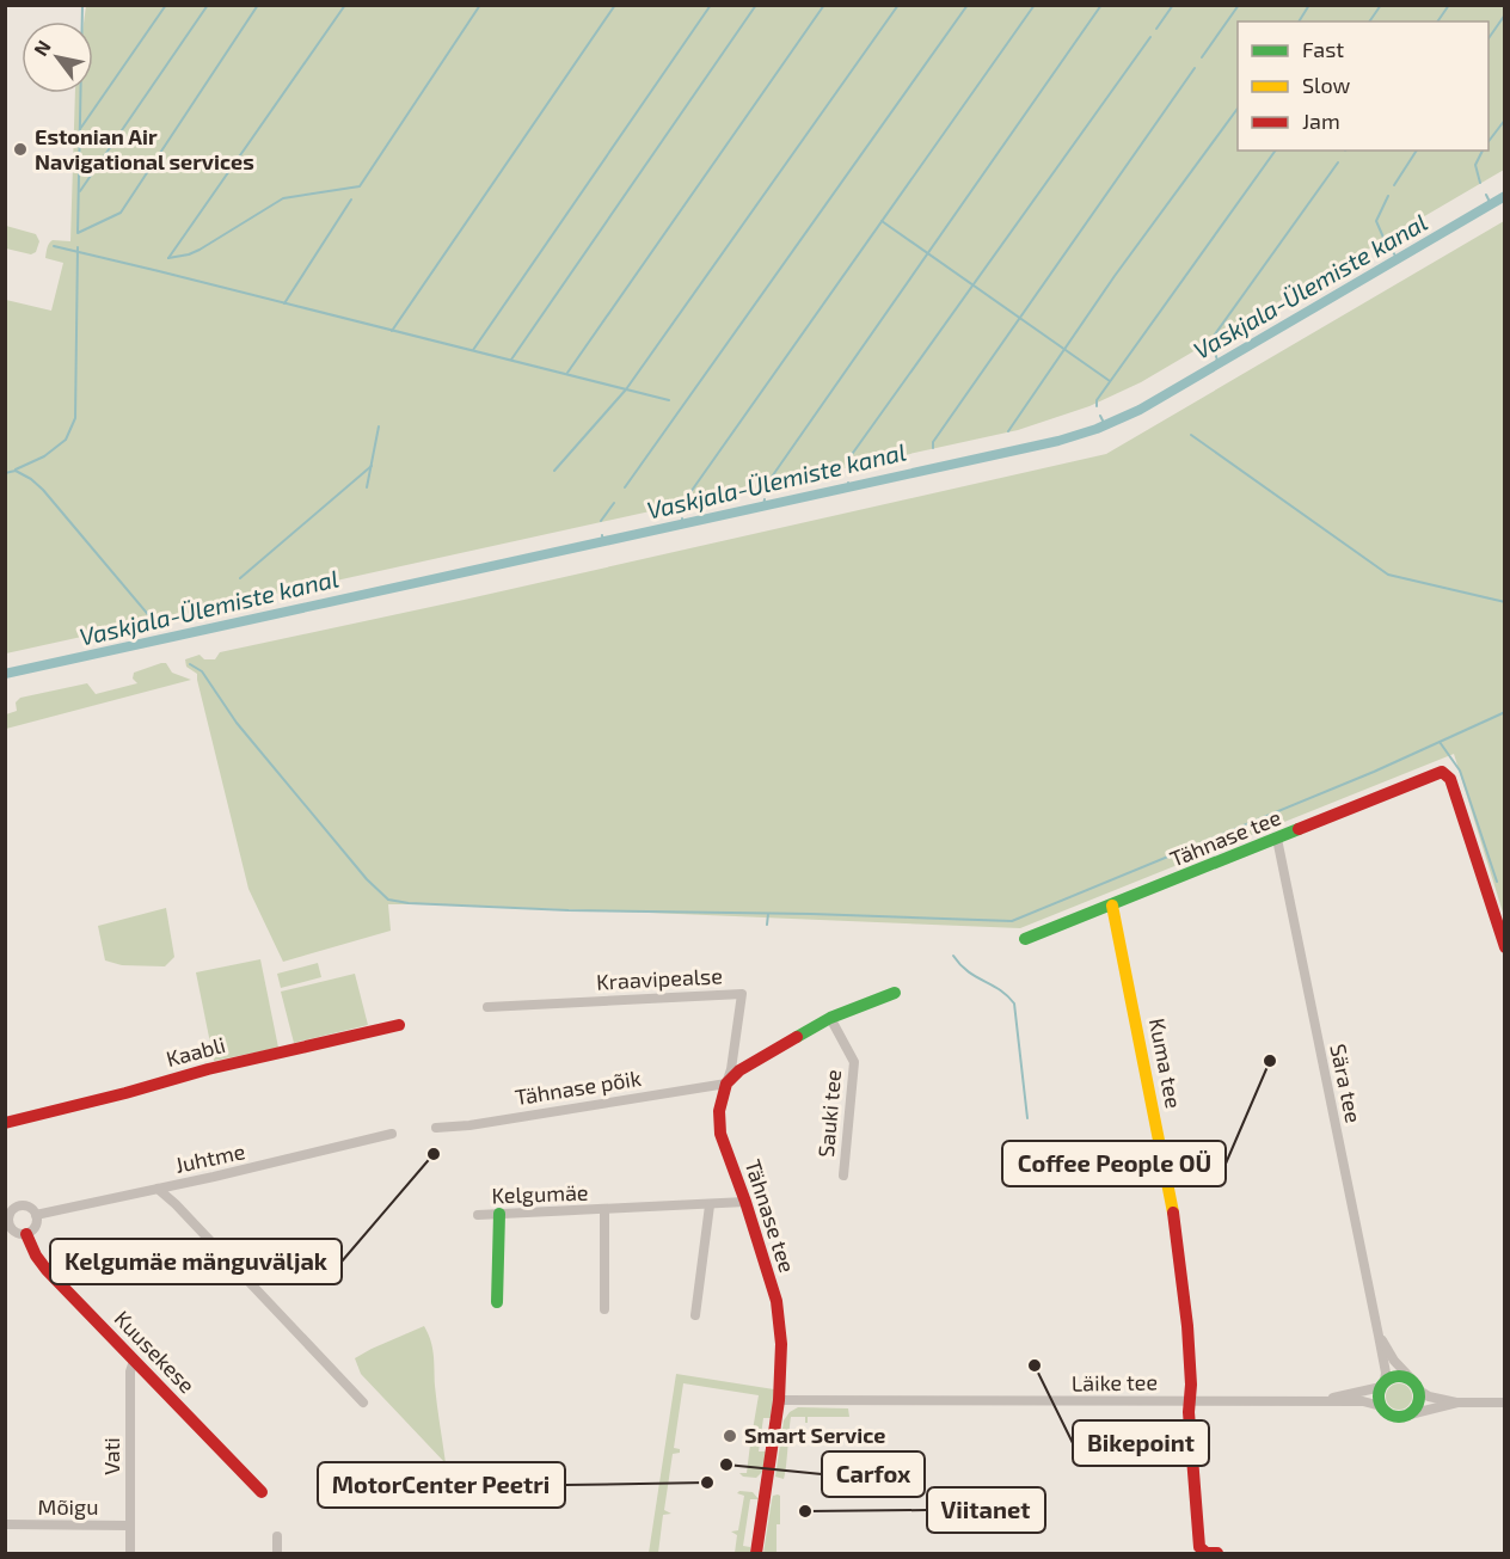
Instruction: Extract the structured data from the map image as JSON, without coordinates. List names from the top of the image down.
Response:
{
  "streets": {
    "street": [
      "Tähnase tee",
      "Kraavipealse",
      "Kaabli",
      "Kuma tee",
      "Sära tee",
      "Tähnase põik",
      "Sauki tee",
      "Juhtme",
      "Kelgumäe",
      "Kuusekese",
      "Läike tee",
      "Vati",
      "Mõigu"
    ]
  },
  "crossings": [
    ["Tähnase tee", "Kraavipealse"],
    ["Tähnase tee", "Kuma tee"],
    ["Tähnase tee", "Sära tee"],
    ["Tähnase tee", "Tähnase põik"],
    ["Tähnase tee", "Kelgumäe"],
    ["Tähnase tee", "Läike tee"],
    ["Kraavipealse", "Tähnase põik"],
    ["Kuma tee", "Läike tee"],
    ["Sära tee", "Läike tee"],
    ["Juhtme", "Kuusekese"],
    ["Kuusekese", "Vati"],
    ["Vati", "Mõigu"]
  ],
  "water": ["Vaskjala-Ülemiste kanal"],
  "places": [
    "Estonian Air Navigational services",
    "Coffee People OÜ",
    "Kelgumäe mänguväljak",
    "Bikepoint",
    "Smart Service",
    "Carfox",
    "MotorCenter Peetri",
    "Viitanet"
  ],
  "legend": ["Fast", "Slow", "Jam"],
  "north": "top left"
}
